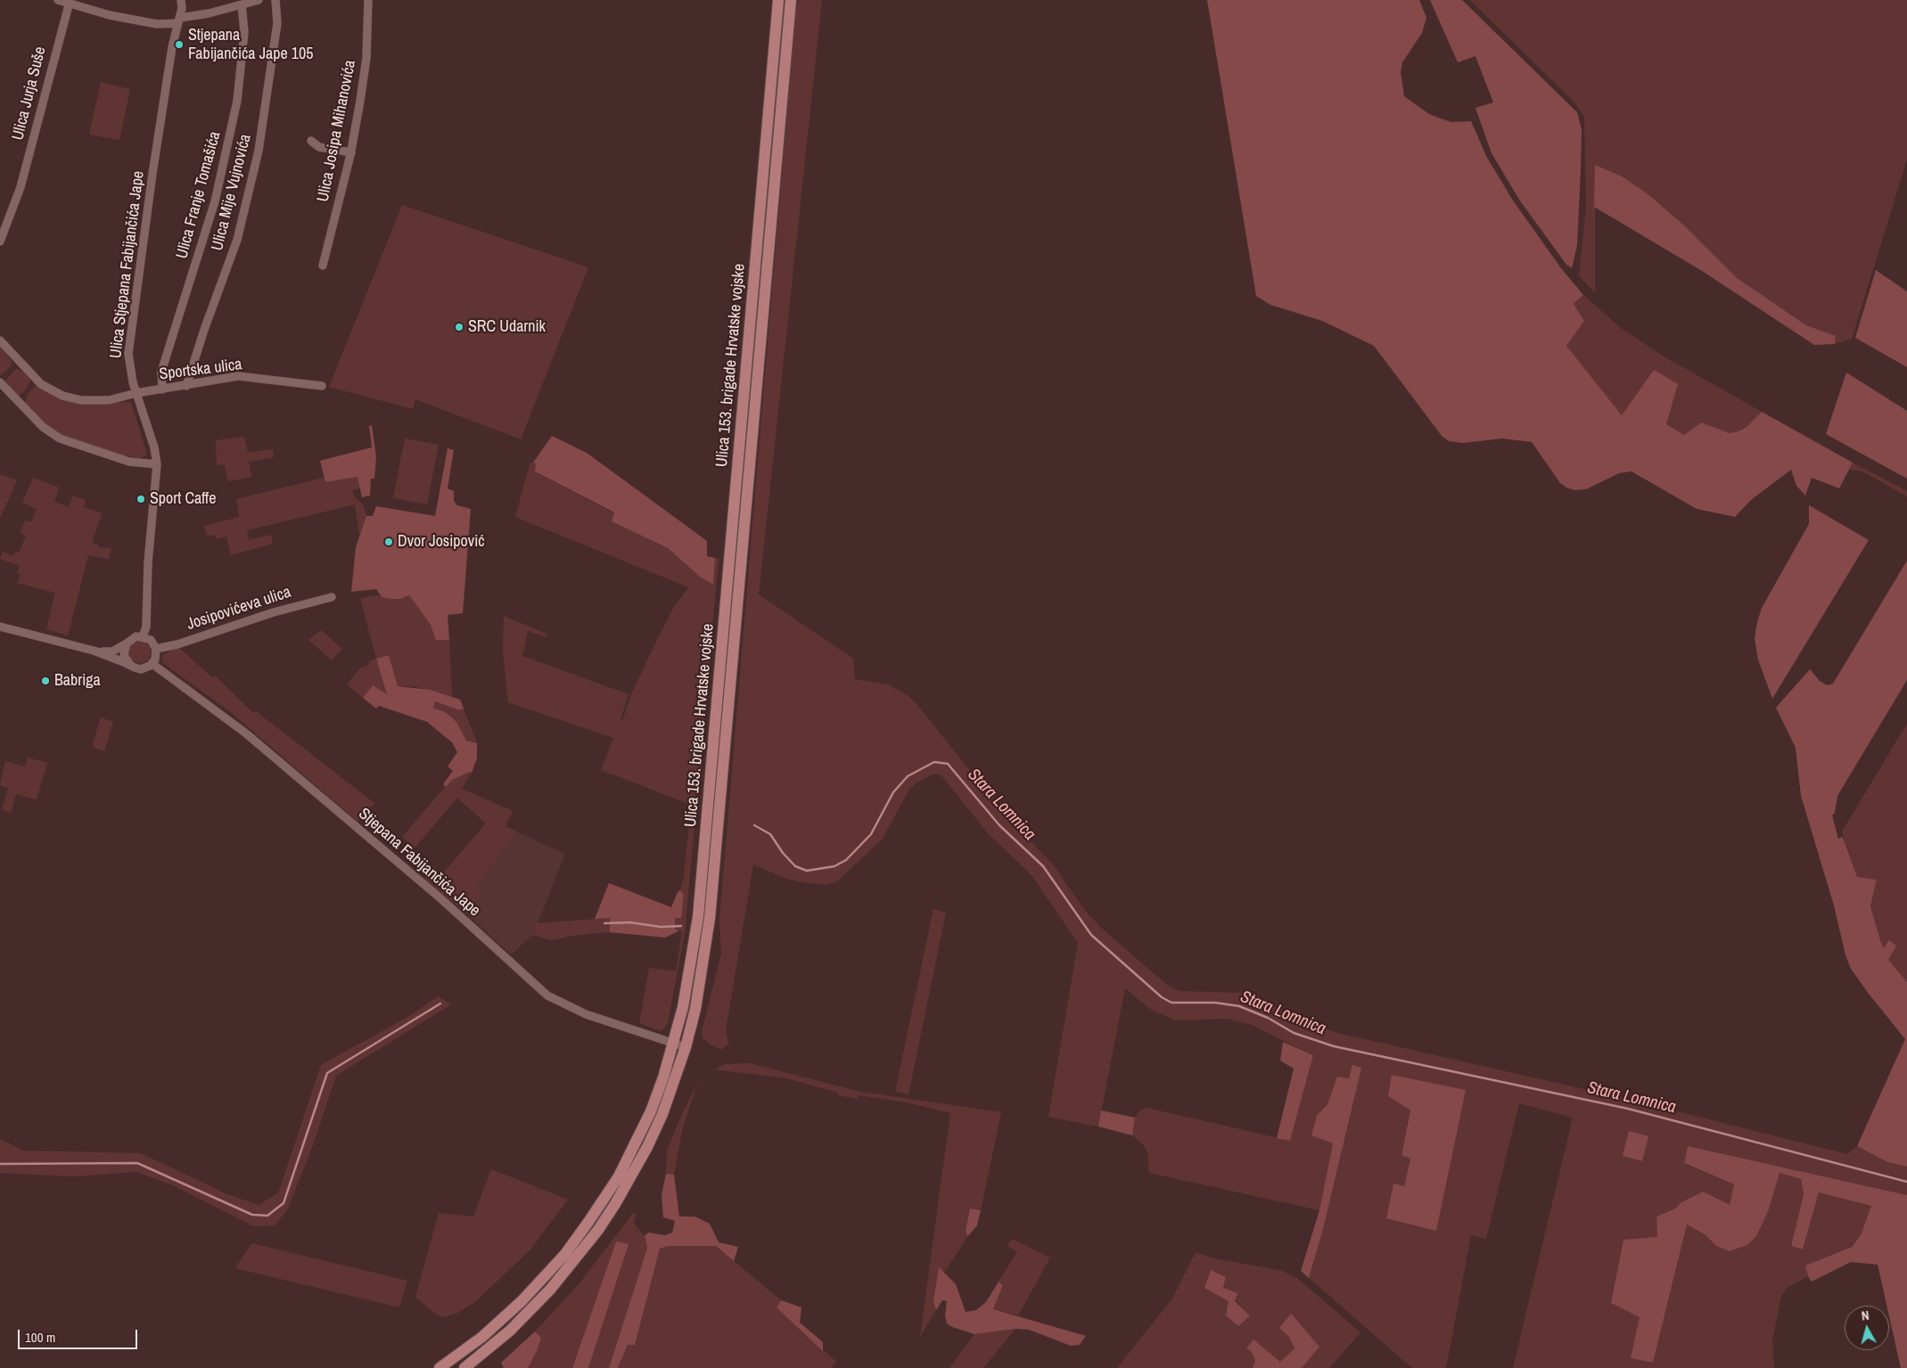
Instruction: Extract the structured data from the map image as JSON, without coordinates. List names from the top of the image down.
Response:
{
  "streets": {
    "main road": ["Ulica 153. brigade Hrvatske vojske"],
    "street": [
      "Ulica Jurja Suše",
      "Ulica Josipa Mihanovića",
      "Ulica Mije Vujnovića",
      "Ulica Franje Tomašića",
      "Ulica Stjepana Fabijančića Jape",
      "Sportska ulica",
      "Josipovićeva ulica",
      "Stjepana Fabijančića Jape"
    ]
  },
  "crossings": [
    ["Ulica Mije Vujnovića", "Sportska ulica"],
    ["Ulica Franje Tomašića", "Sportska ulica"],
    ["Ulica Stjepana Fabijančića Jape", "Sportska ulica"],
    ["Ulica Stjepana Fabijančića Jape", "Josipovićeva ulica"],
    ["Ulica Stjepana Fabijančića Jape", "Stjepana Fabijančića Jape"],
    ["Ulica 153. brigade Hrvatske vojske", "Stjepana Fabijančića Jape"],
    ["Josipovićeva ulica", "Stjepana Fabijančića Jape"]
  ],
  "water": ["Stara Lomnica"],
  "places": [
    "Stjepana Fabijančića Jape 105",
    "SRC Udarnik",
    "Sport Caffe",
    "Dvor Josipović",
    "Babriga"
  ],
  "scale_bar": "100 m",
  "north": "top"
}
